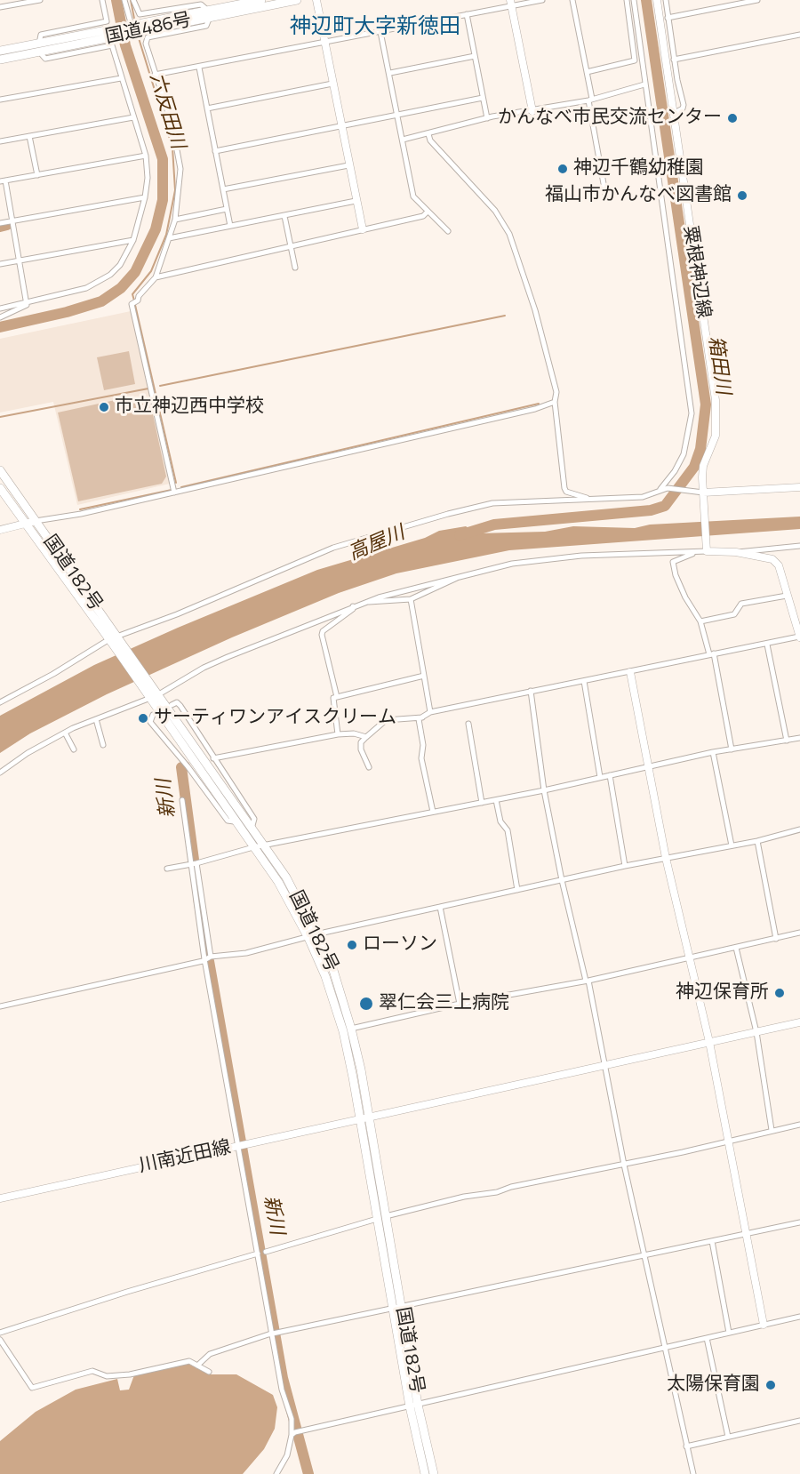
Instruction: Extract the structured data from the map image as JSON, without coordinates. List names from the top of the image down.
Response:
{
  "streets": {
    "highway": ["国道486号", "国道182号"],
    "street": ["粟根神辺線", "川南近田線"]
  },
  "crossings": [
    ["国道182号", "川南近田線"]
  ],
  "districts": ["神辺町大字新徳田"],
  "water": [
    "六反田川",
    "箱田川",
    "高屋川",
    "新川"
  ],
  "places": [
    "かんなべ市民交流センター",
    "神辺千鶴幼稚園",
    "福山市かんなべ図書館",
    "市立神辺西中学校",
    "サーティワンアイスクリーム",
    "ローソン",
    "神辺保育所",
    "翠仁会三上病院",
    "太陽保育園"
  ]
}
